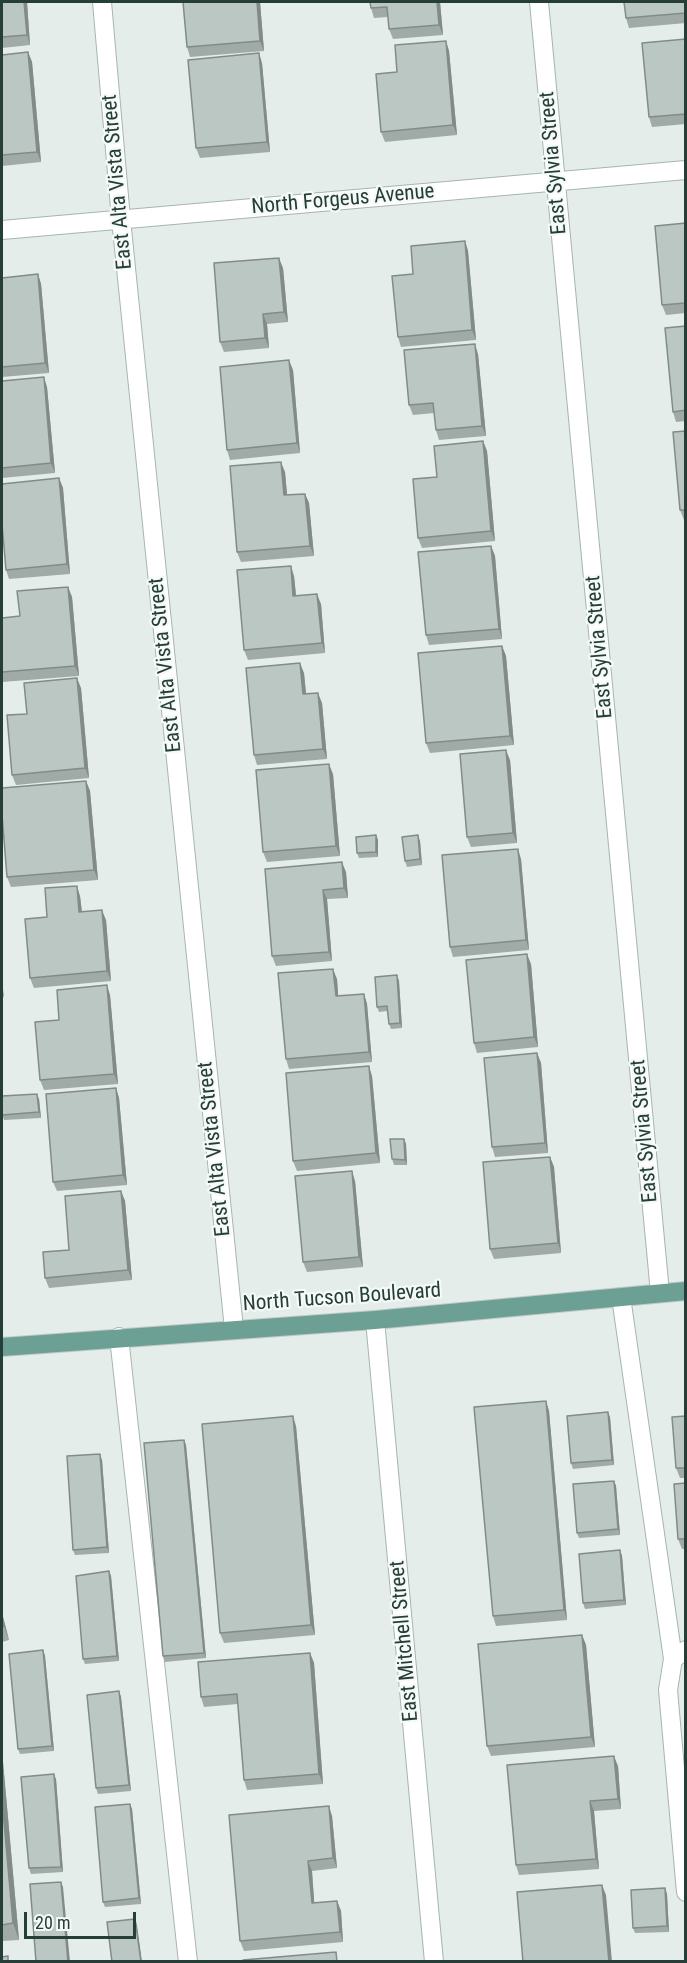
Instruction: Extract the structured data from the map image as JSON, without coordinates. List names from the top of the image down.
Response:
{
  "streets": {
    "main road": ["North Tucson Boulevard"],
    "street": [
      "East Sylvia Street",
      "East Alta Vista Street",
      "North Forgeus Avenue",
      "East Mitchell Street"
    ]
  },
  "crossings": [
    ["East Sylvia Street", "North Forgeus Avenue"],
    ["East Sylvia Street", "North Tucson Boulevard"],
    ["East Alta Vista Street", "North Forgeus Avenue"],
    ["East Alta Vista Street", "North Tucson Boulevard"],
    ["North Tucson Boulevard", "East Mitchell Street"]
  ],
  "scale_bar": "20 m"
}
